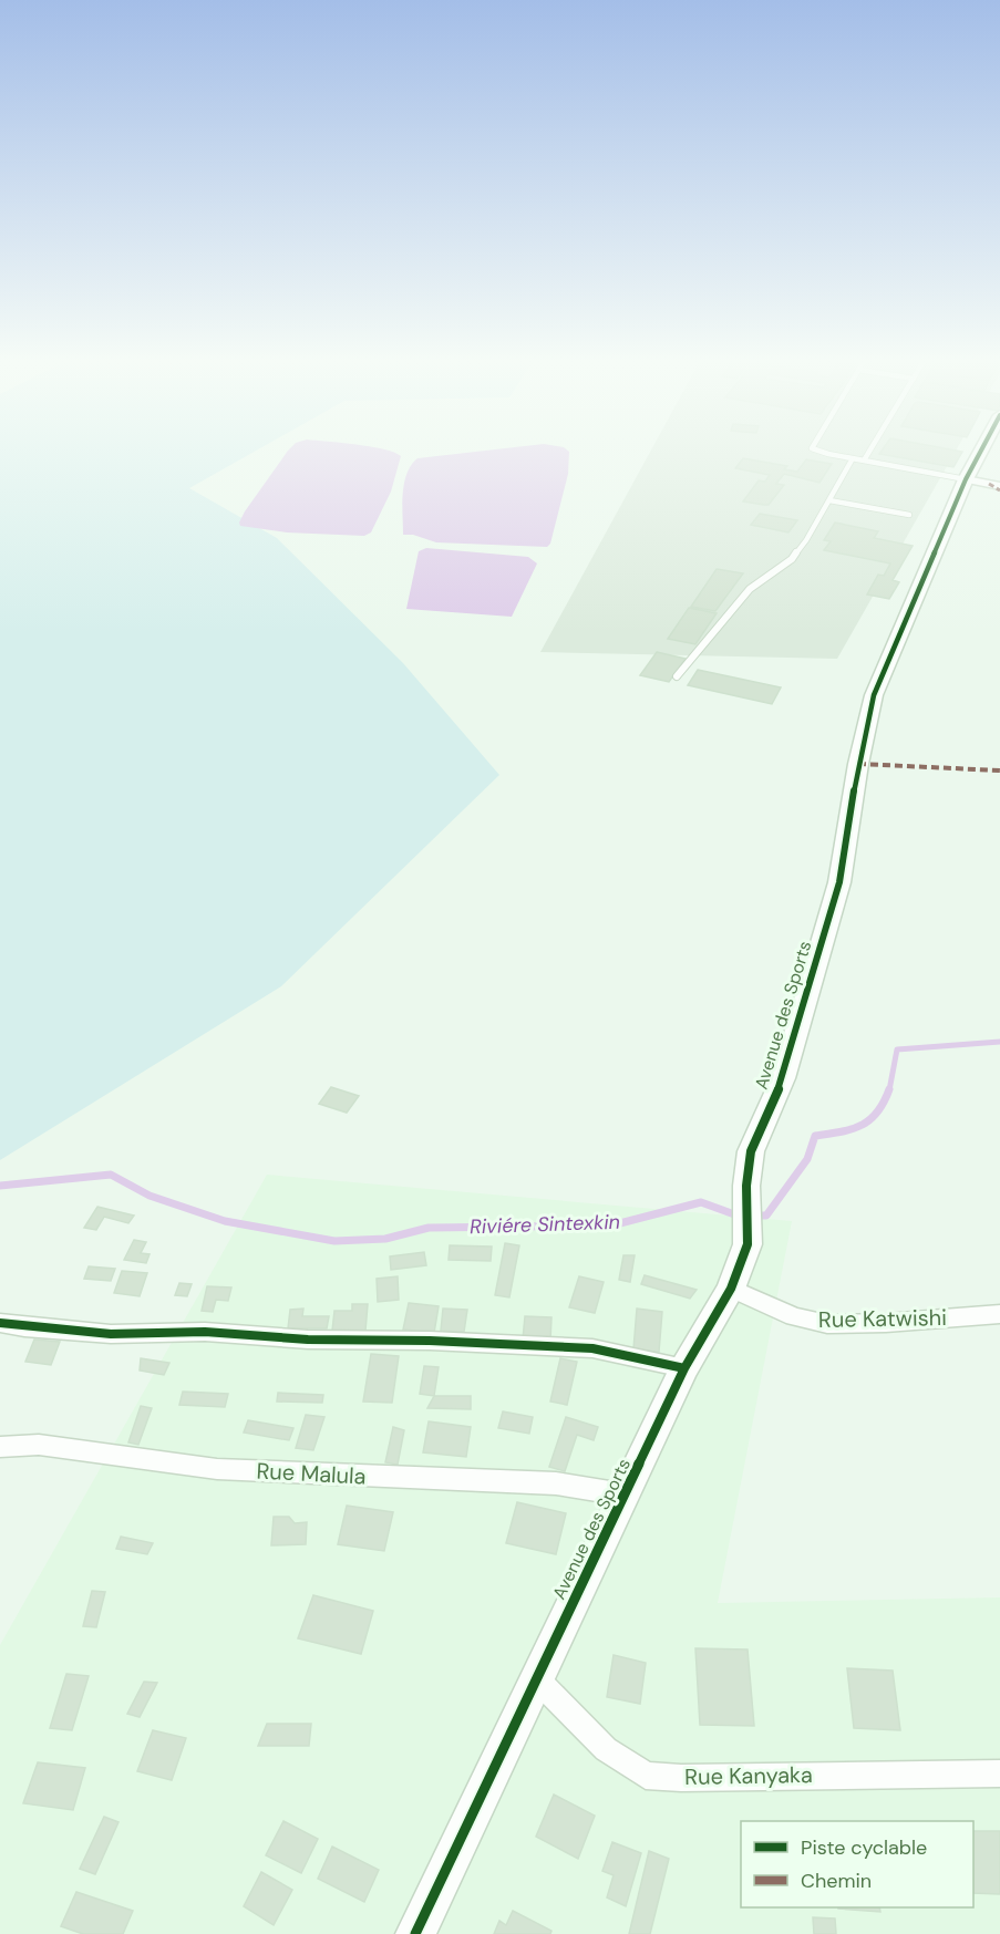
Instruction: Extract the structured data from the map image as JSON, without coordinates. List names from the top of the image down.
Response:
{
  "streets": {
    "street": [
      "Avenue des Sports",
      "Rue Katwishi",
      "Rue Malula",
      "Rue Kanyaka"
    ]
  },
  "crossings": [
    ["Avenue des Sports", "Rue Katwishi"],
    ["Avenue des Sports", "Rue Malula"],
    ["Avenue des Sports", "Rue Kanyaka"]
  ],
  "water": ["Riviére Sintexkin"],
  "legend": ["Piste cyclable", "Chemin"]
}
